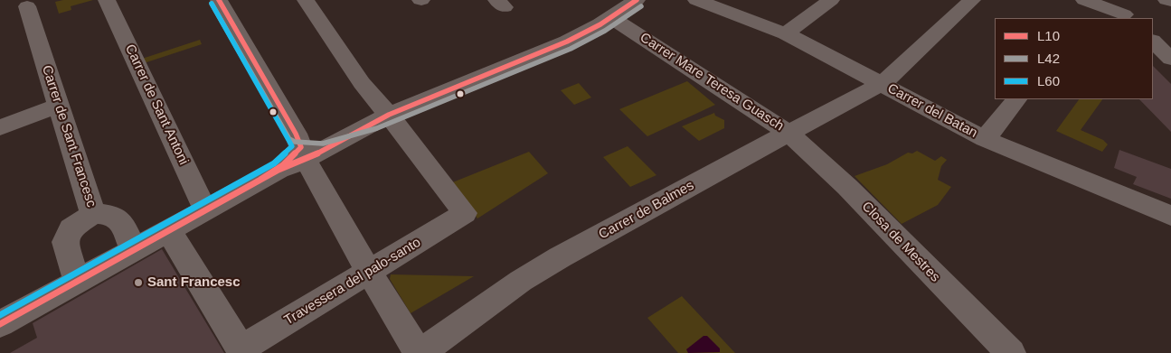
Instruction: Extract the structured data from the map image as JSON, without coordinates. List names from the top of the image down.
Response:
{
  "streets": {
    "street": [
      "Carrer Mare Teresa Guasch",
      "Carrer de Sant Antoni",
      "Carrer del Batan",
      "Carrer de Sant Francesc",
      "Carrer de Balmes",
      "Closa de Mestres",
      "Travessera del palo-santo"
    ]
  },
  "crossings": [
    ["Carrer Mare Teresa Guasch", "Carrer de Balmes"],
    ["Carrer Mare Teresa Guasch", "Closa de Mestres"],
    ["Carrer del Batan", "Carrer de Balmes"],
    ["Carrer de Balmes", "Closa de Mestres"]
  ],
  "places": ["Sant Francesc"],
  "lines": ["transit line L10", "transit line L42", "transit line L60"],
  "legend": ["L10", "L42", "L60"]
}
